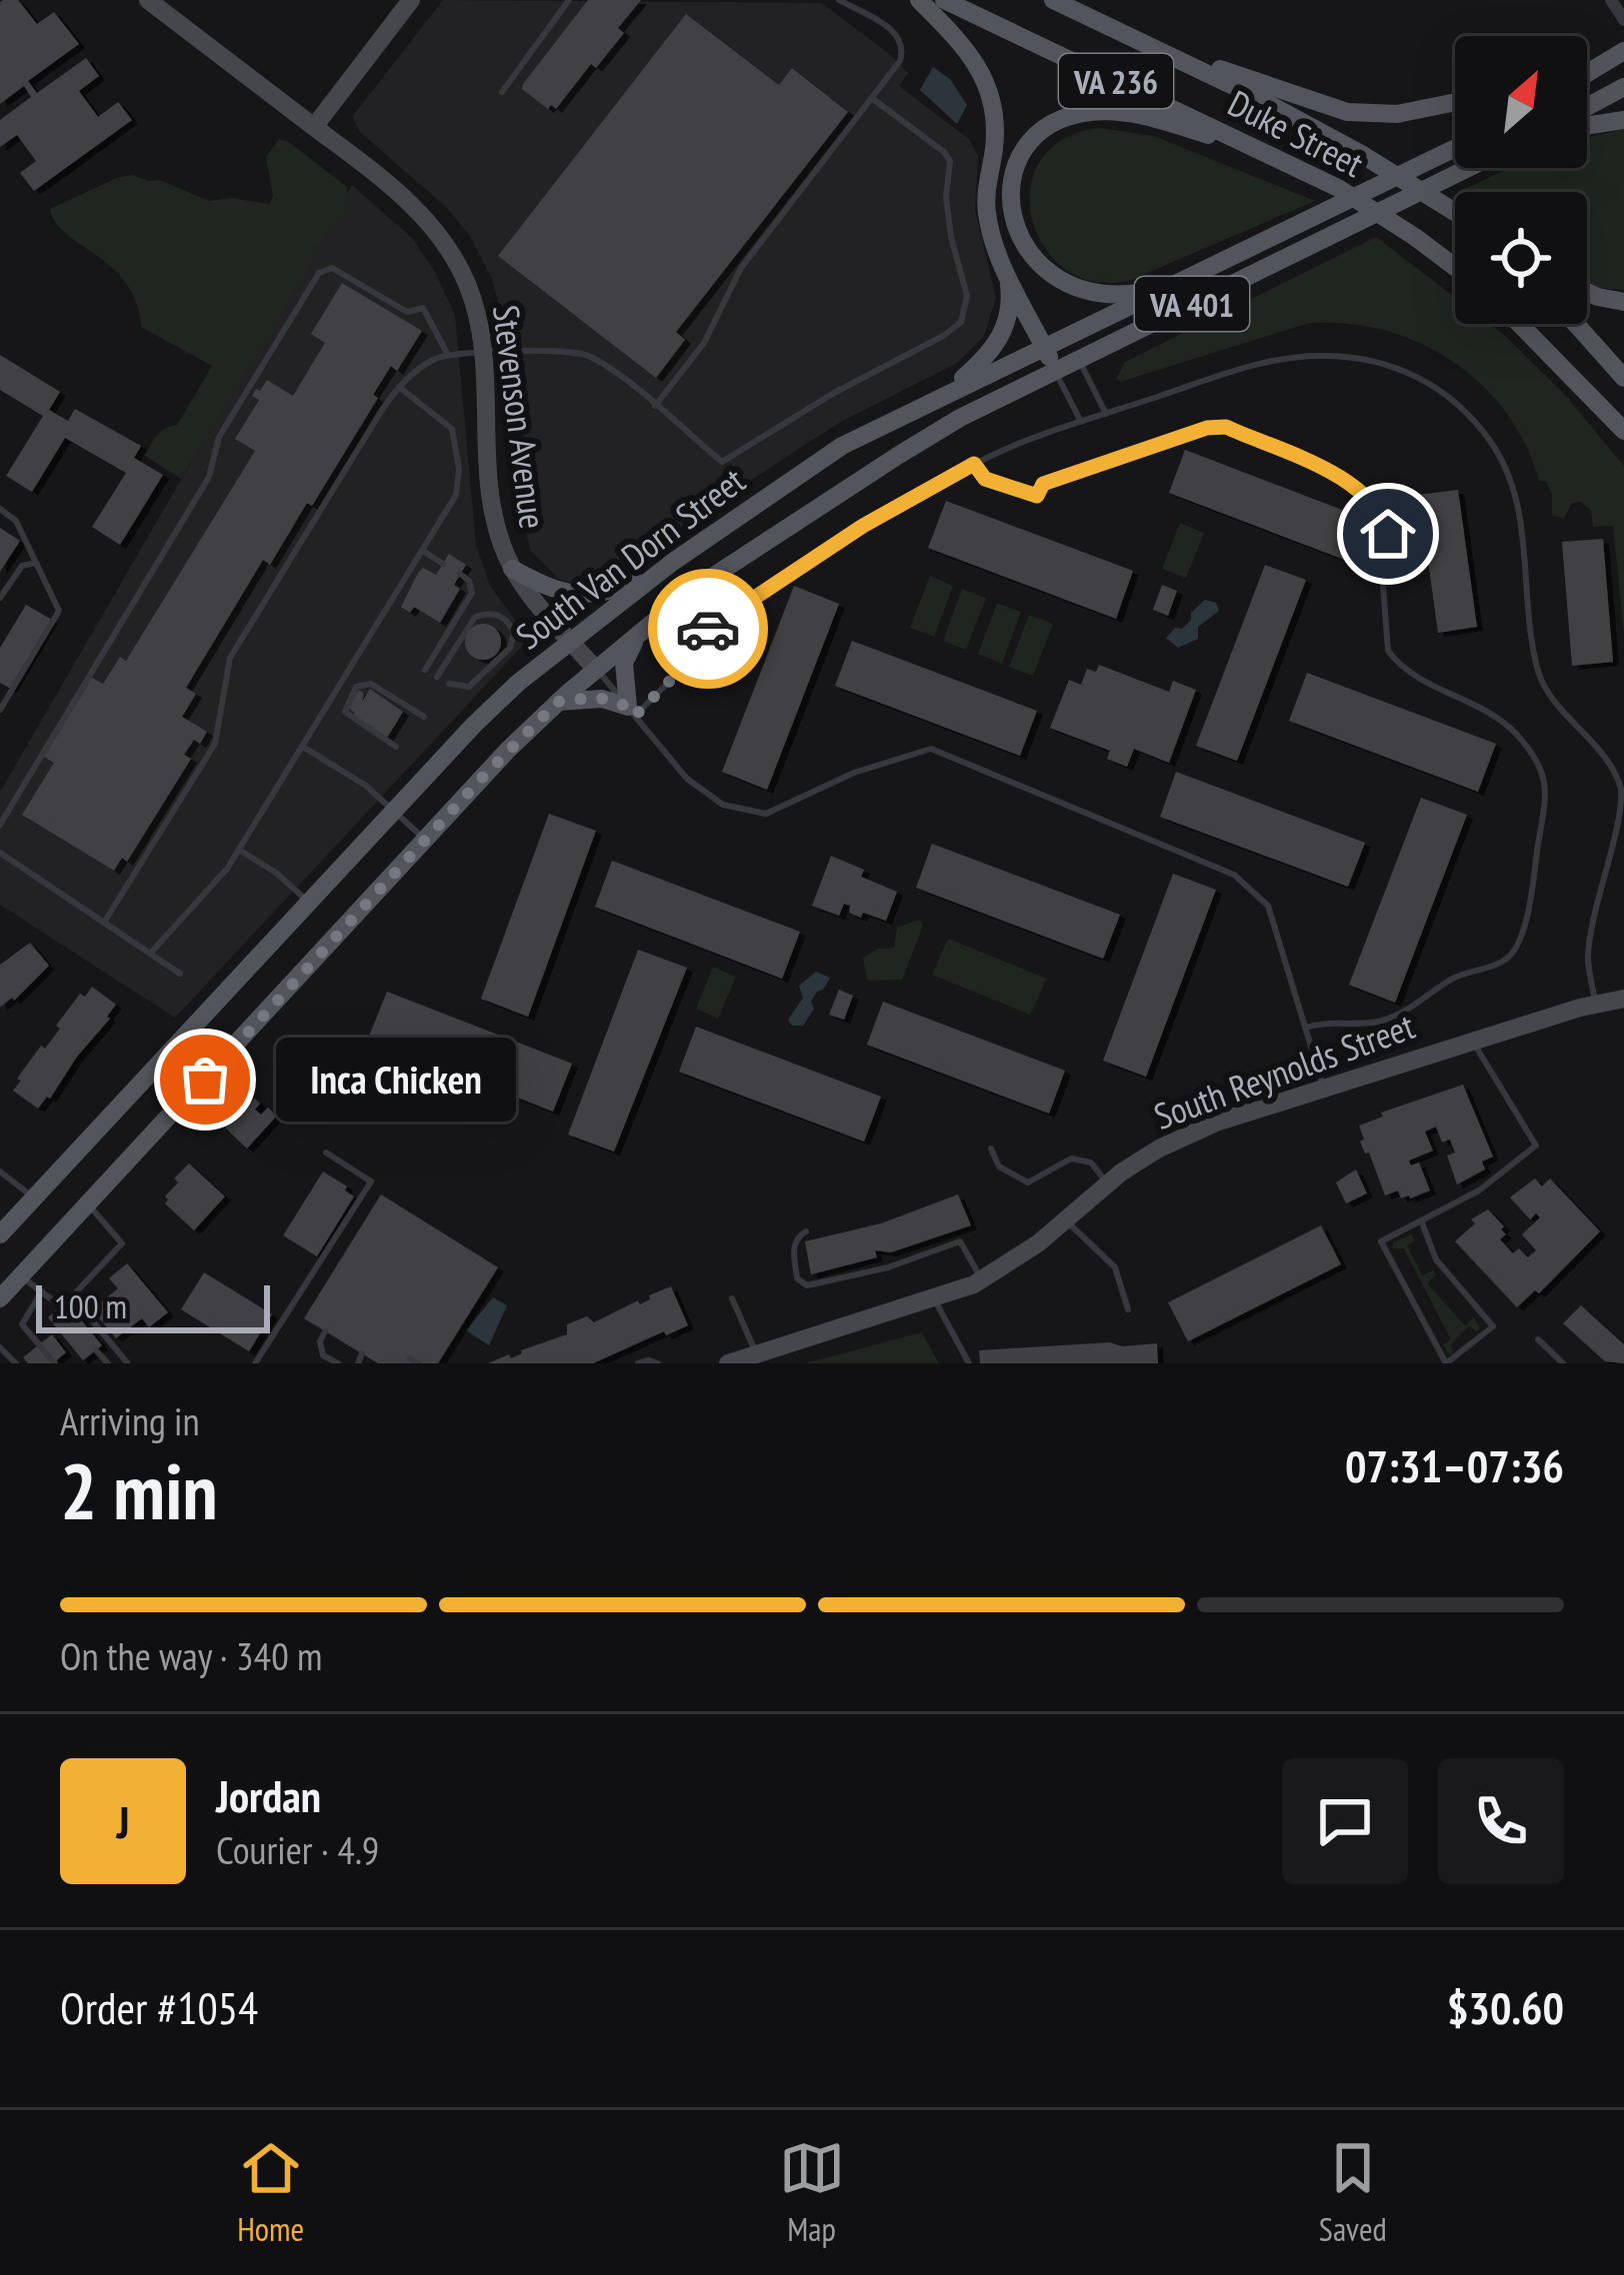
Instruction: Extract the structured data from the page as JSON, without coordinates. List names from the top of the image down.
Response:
{
  "streets": {
    "main road": [
      "VA 236",
      "Duke Street",
      "VA 401",
      "South Van Dorn Street"
    ],
    "street": ["Stevenson Avenue", "South Reynolds Street"]
  },
  "crossings": [
    ["Stevenson Avenue", "South Van Dorn Street"]
  ],
  "places": ["Inca Chicken"],
  "scale_bar": "100 m",
  "north": "top right",
  "page": {
    "bubble": "Inca Chicken",
    "scale": "100 m",
    "heading": ["2 min", "Arriving in", "07:31–07:36"],
    "panel": [
      "Jordan",
      "Courier · 4.9",
      "Order #1054",
      "$30.60"
    ],
    "bar": "On the way · 340 m",
    "round": "J",
    "tabs": ["Home", "Map", "Saved"]
  }
}
